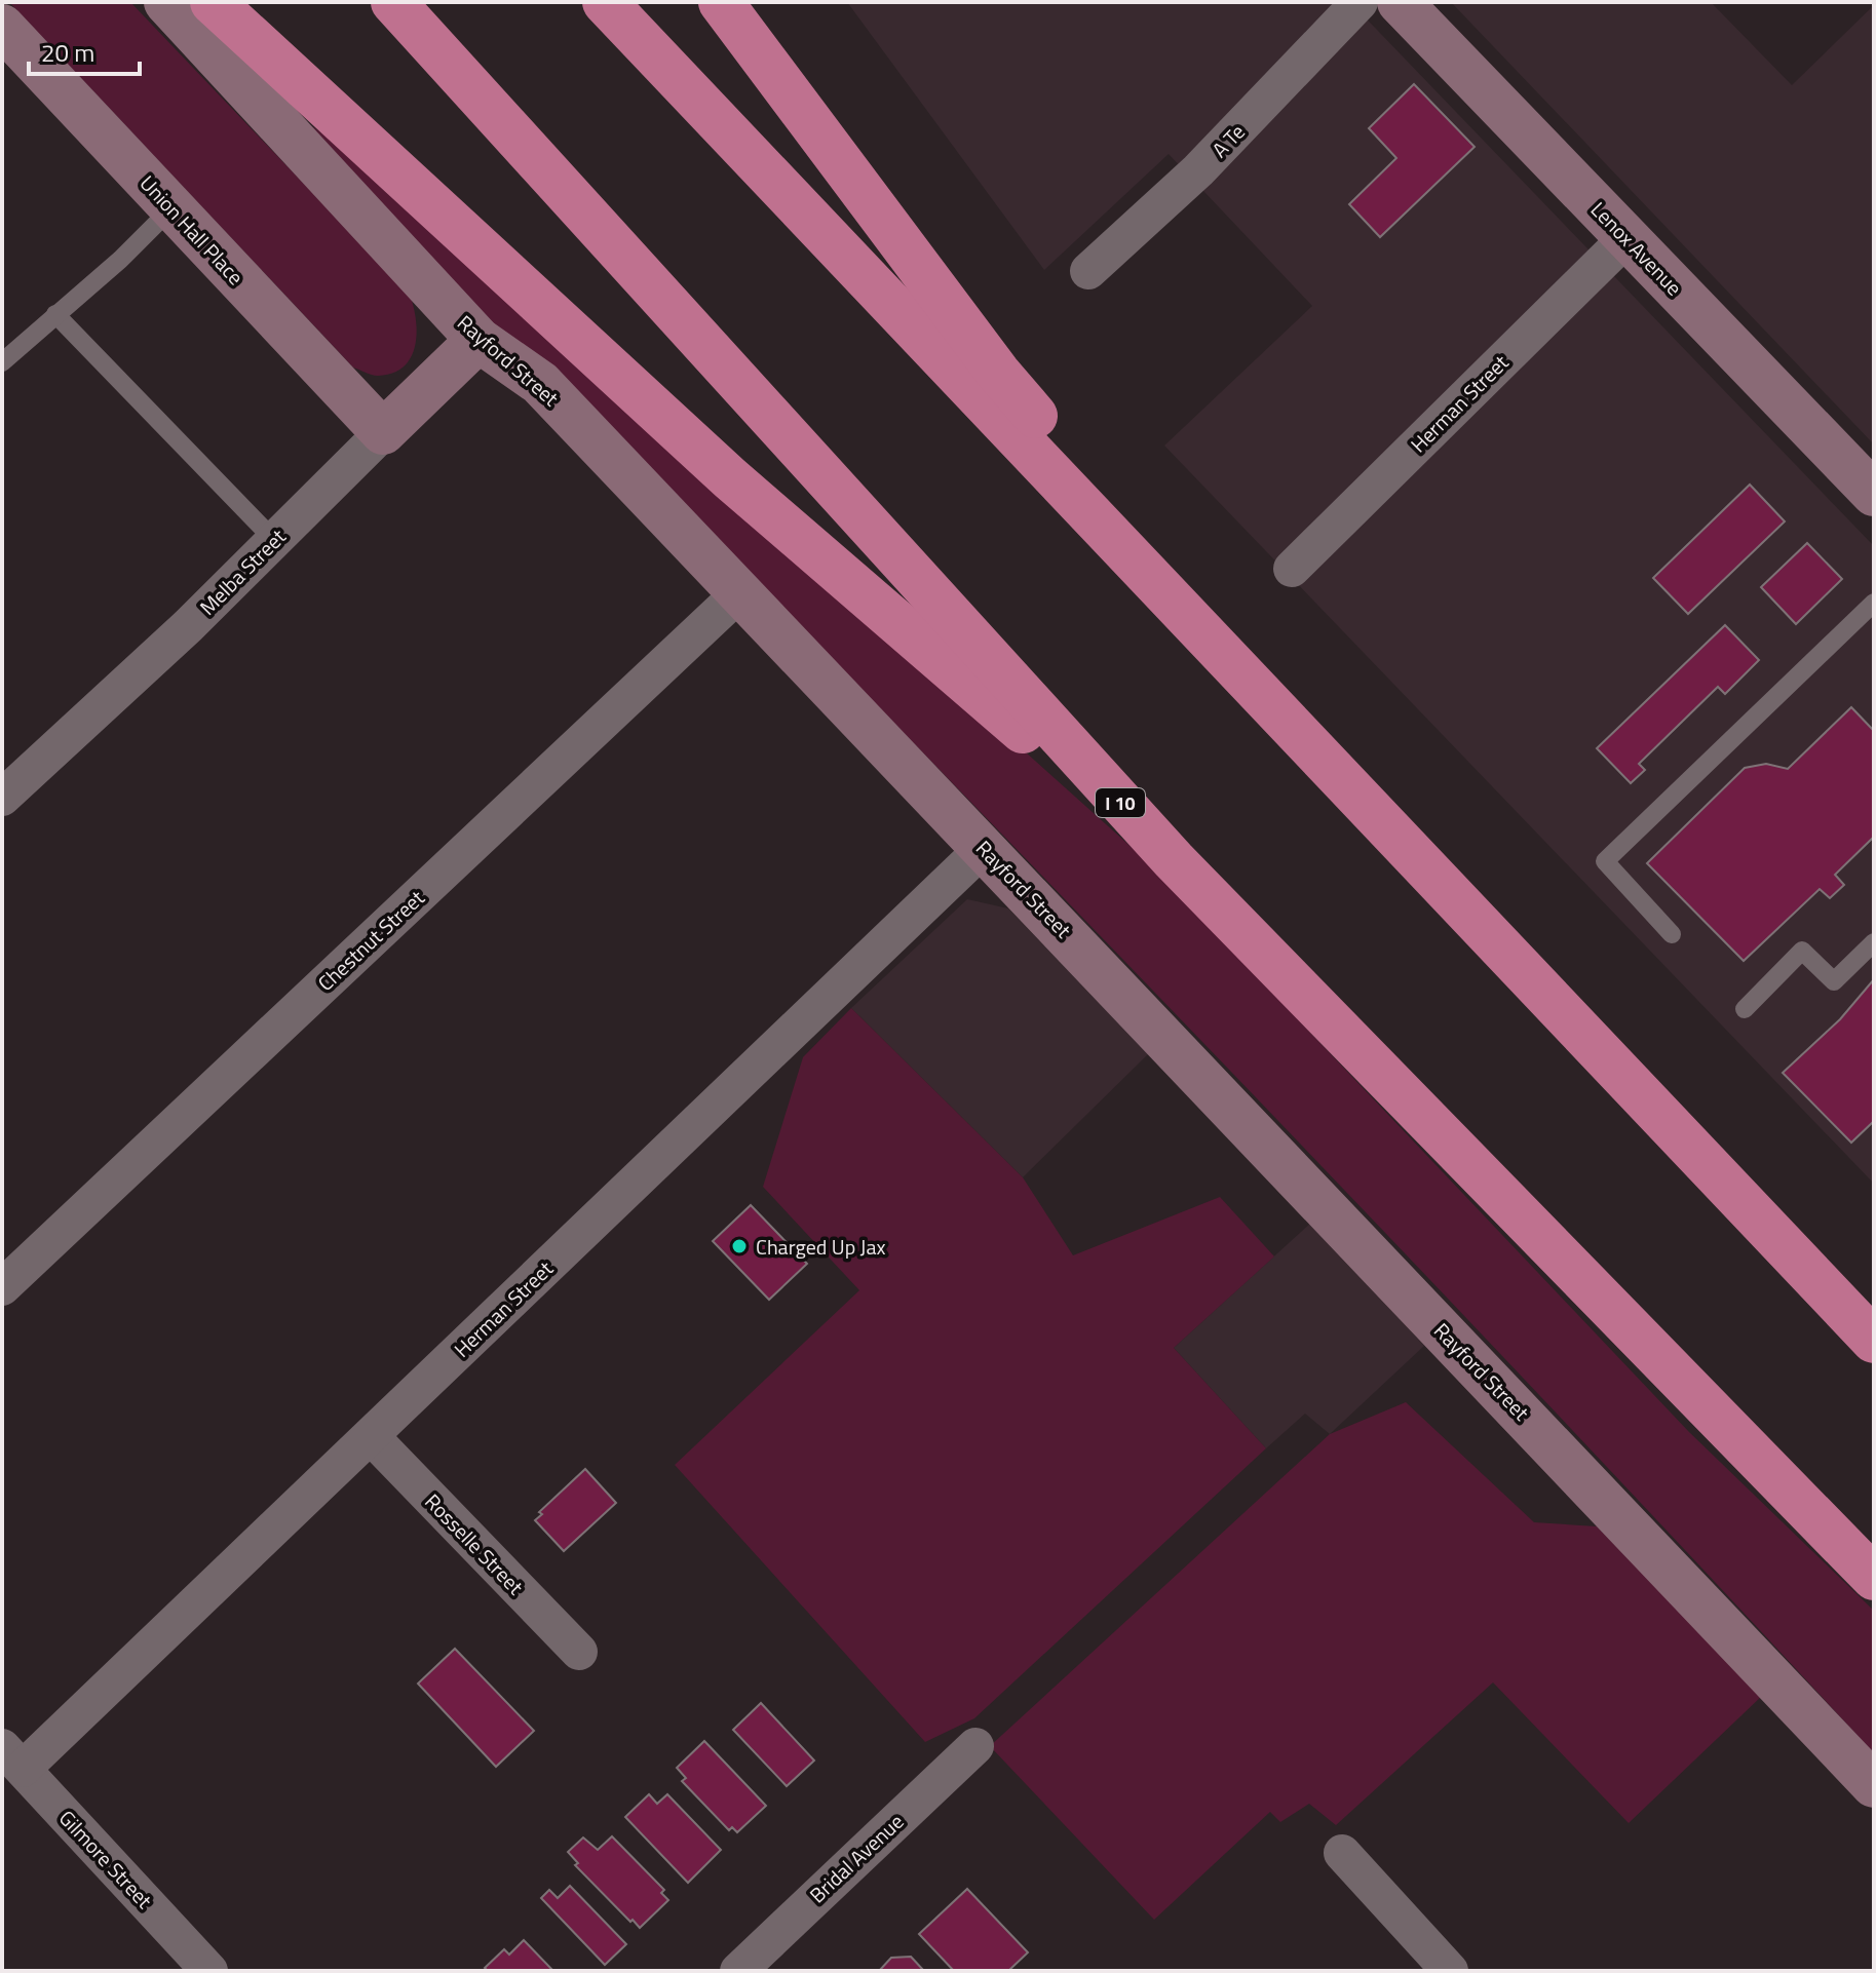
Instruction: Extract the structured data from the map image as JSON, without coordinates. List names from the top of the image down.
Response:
{
  "streets": {
    "highway": ["I 10"],
    "street": [
      "A Te",
      "Union Hall Place",
      "Lenox Avenue",
      "Rayford Street",
      "Herman Street",
      "Melba Street",
      "Chestnut Street",
      "Rosselle Street",
      "Bridal Avenue",
      "Gilmore Street"
    ]
  },
  "crossings": [
    ["Union Hall Place", "Melba Street"],
    ["Lenox Avenue", "Herman Street"],
    ["Rayford Street", "Herman Street"],
    ["Rayford Street", "Melba Street"],
    ["Rayford Street", "Chestnut Street"],
    ["Herman Street", "Rosselle Street"],
    ["Herman Street", "Gilmore Street"]
  ],
  "places": ["Charged Up Jax"],
  "scale_bar": "20 m"
}
